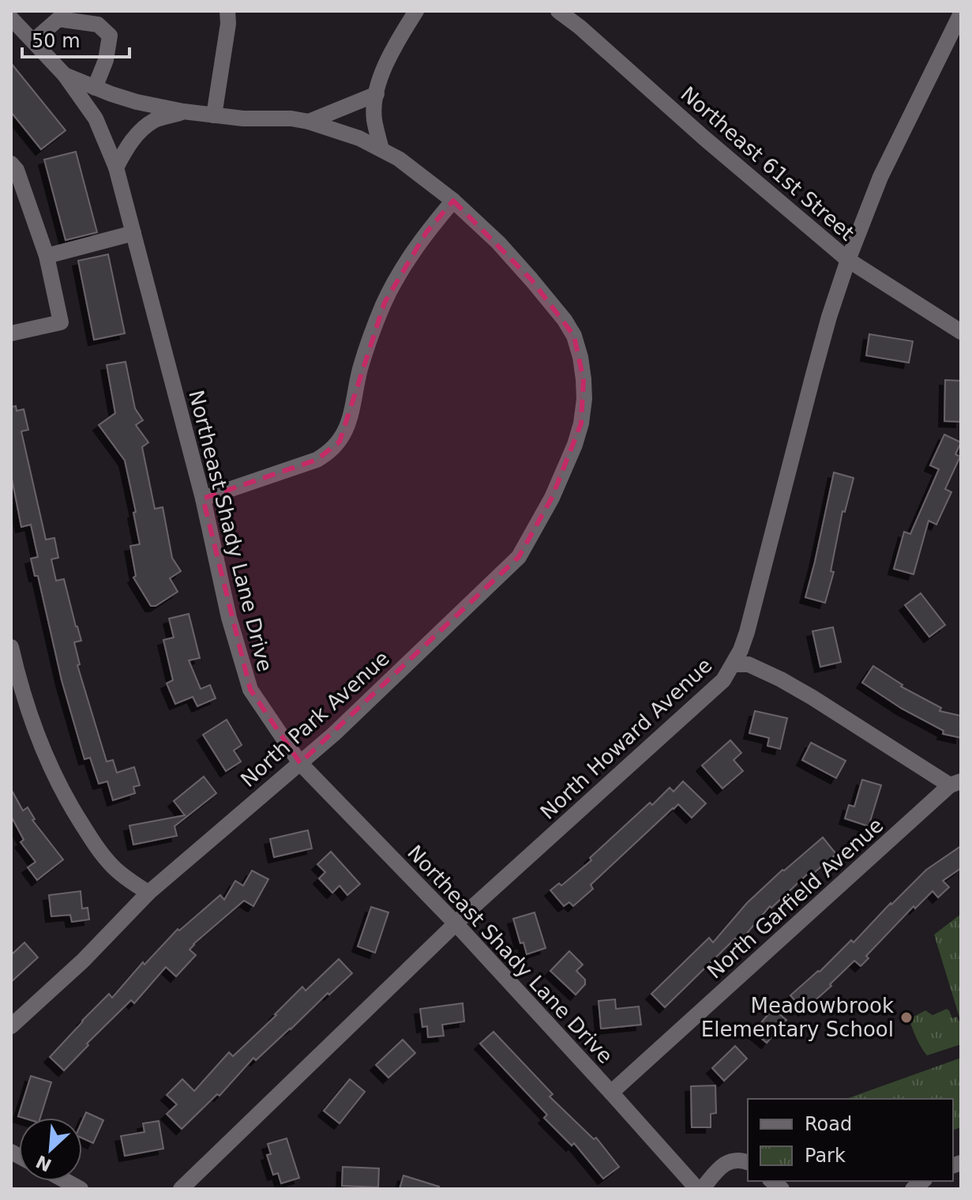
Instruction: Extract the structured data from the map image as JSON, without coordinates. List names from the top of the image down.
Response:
{
  "streets": {
    "street": [
      "Northeast 61st Street",
      "Northeast Shady Lane Drive",
      "North Park Avenue",
      "North Howard Avenue",
      "North Garfield Avenue"
    ]
  },
  "crossings": [
    ["Northeast 61st Street", "North Howard Avenue"],
    ["Northeast Shady Lane Drive", "North Park Avenue"],
    ["Northeast Shady Lane Drive", "North Howard Avenue"],
    ["Northeast Shady Lane Drive", "North Garfield Avenue"]
  ],
  "places": ["Meadowbrook Elementary School"],
  "legend": ["Road", "Park"],
  "scale_bar": "50 m",
  "north": "bottom left"
}
